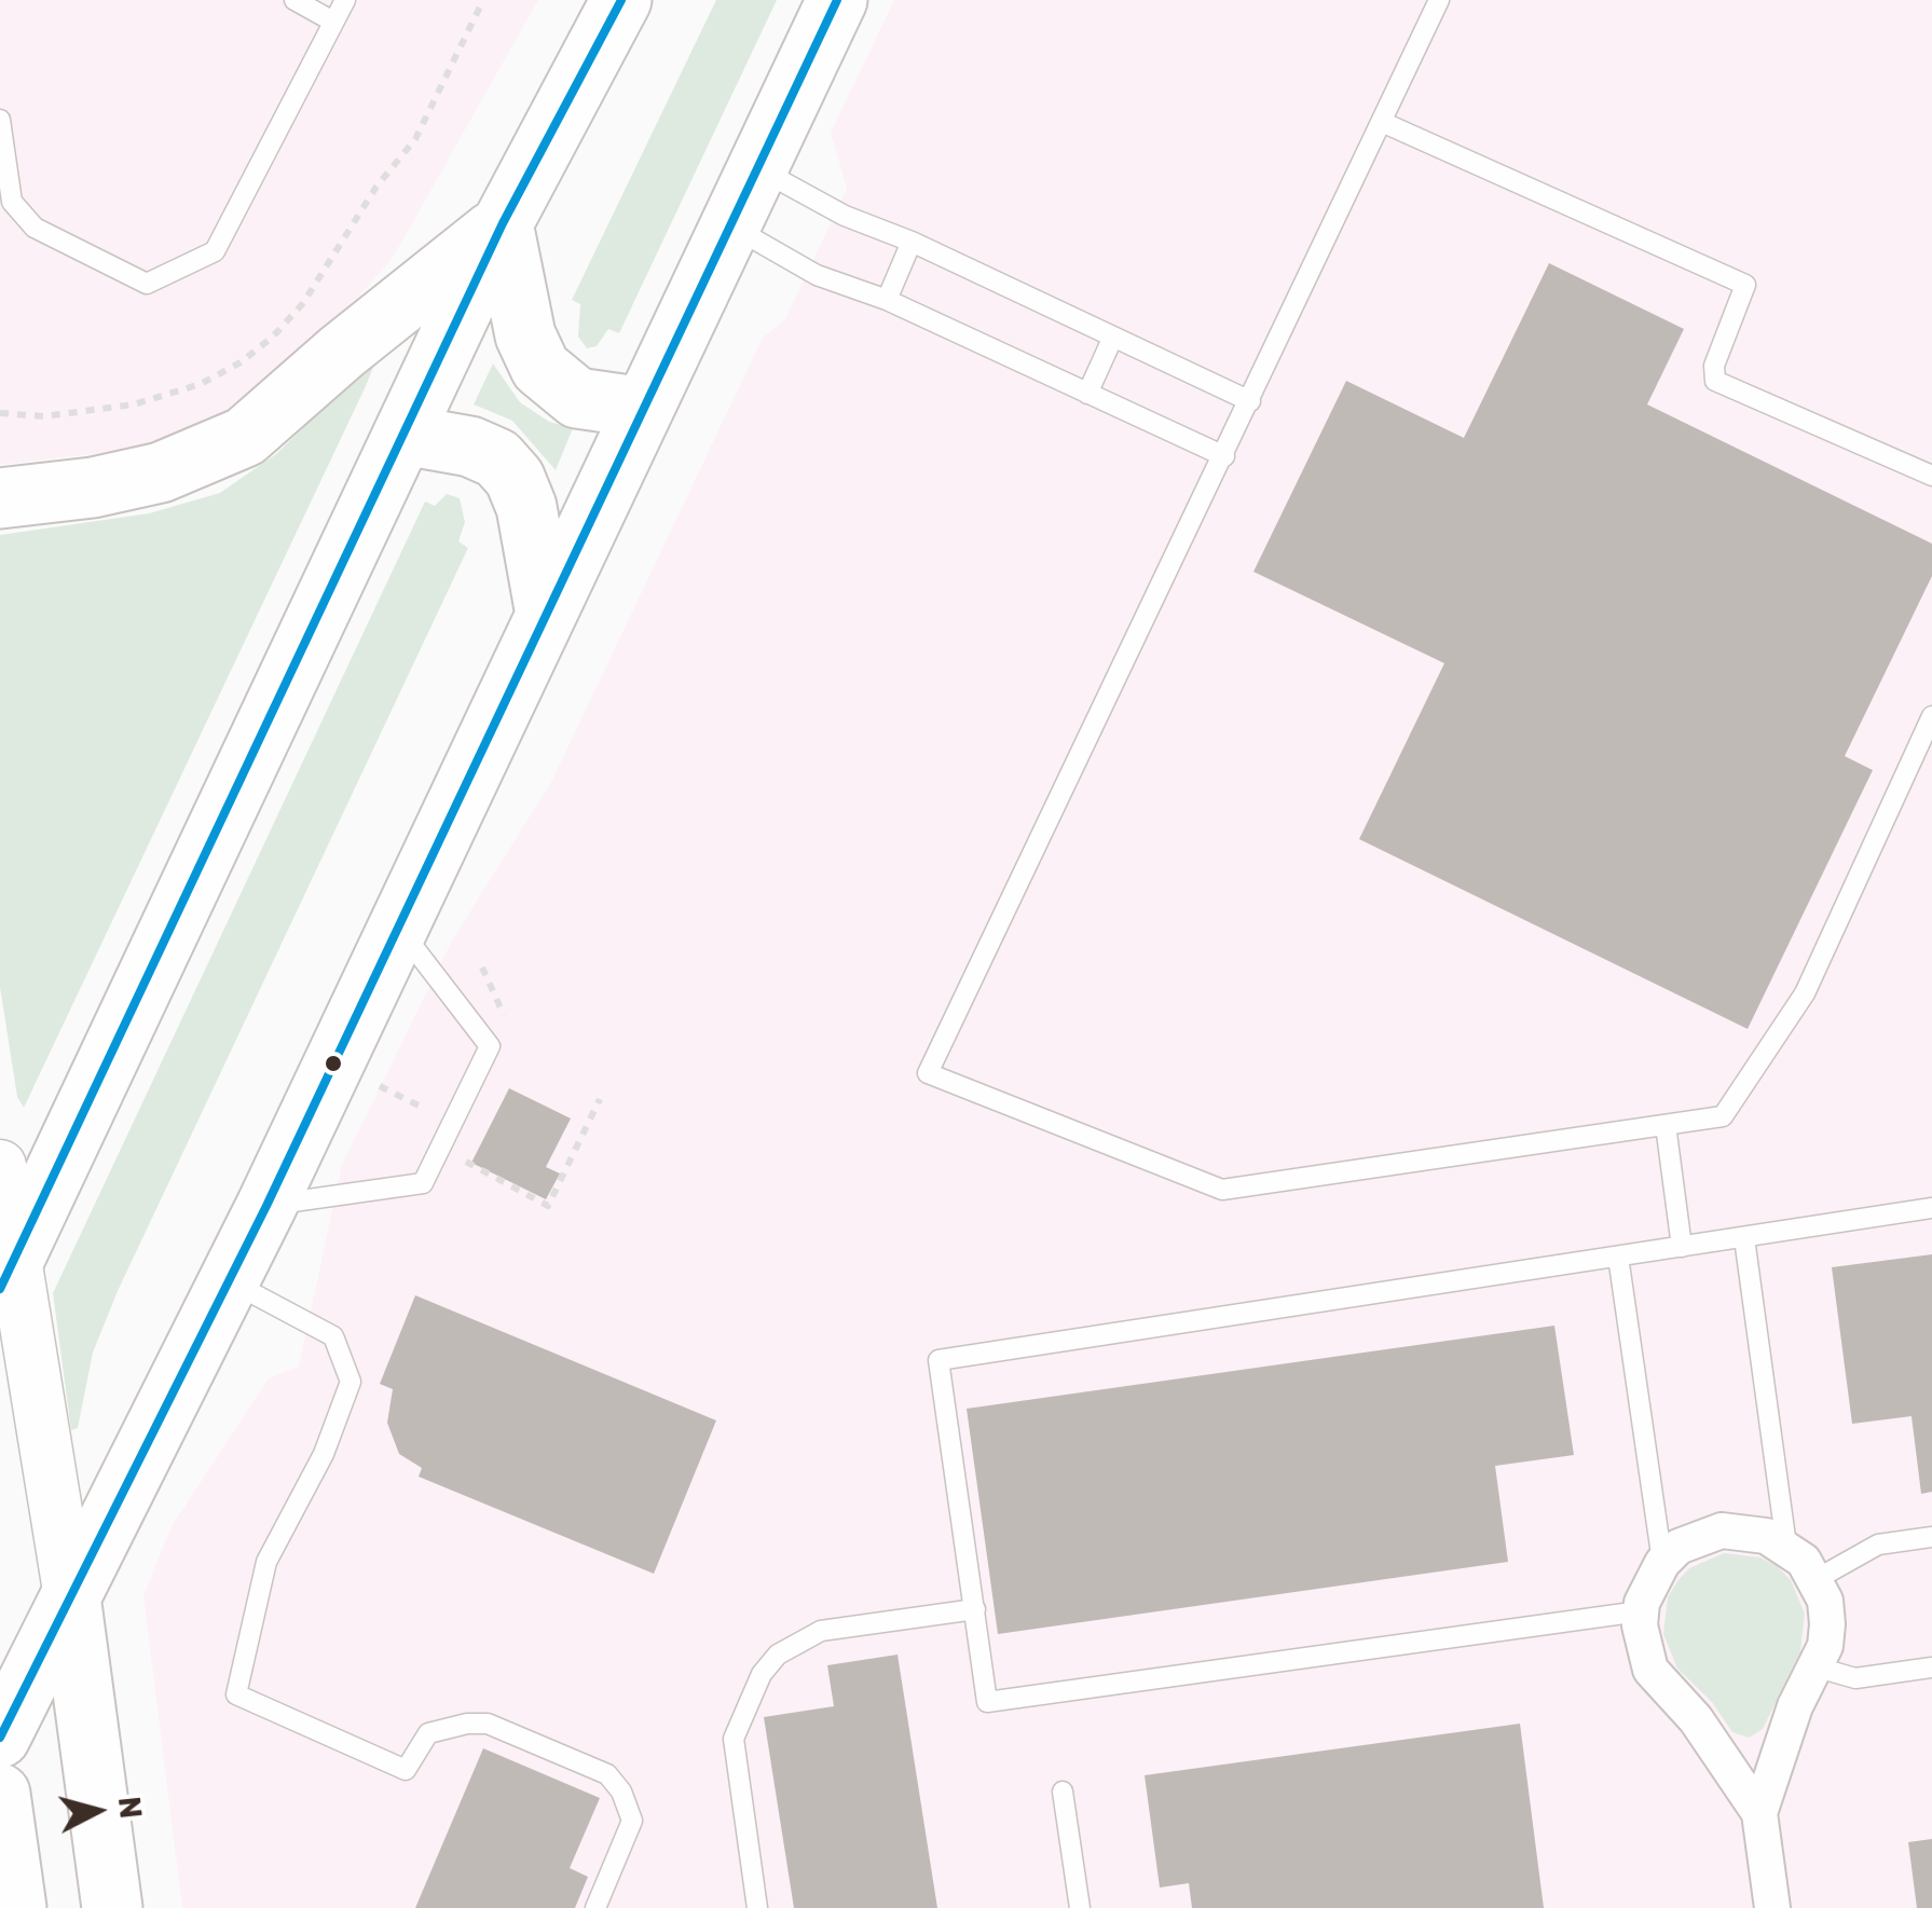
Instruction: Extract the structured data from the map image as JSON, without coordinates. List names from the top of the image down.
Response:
{
  "north": "right"
}
